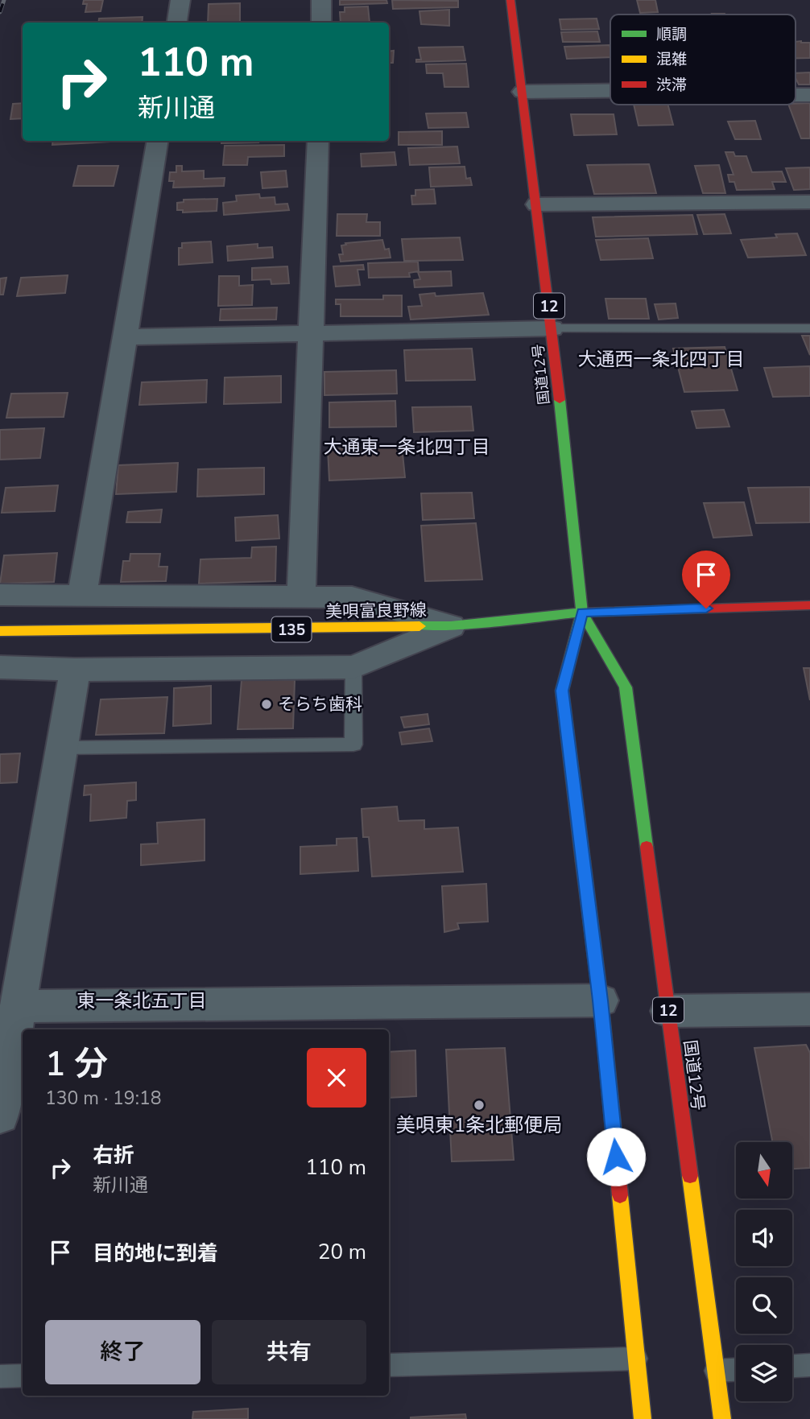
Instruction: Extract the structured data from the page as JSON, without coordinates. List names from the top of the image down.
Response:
{
  "streets": {
    "main road": [
      "12",
      "国道12号",
      "美唄富良野線",
      "135"
    ]
  },
  "crossings": [
    ["国道12号", "美唄富良野線"]
  ],
  "districts": ["大通西一条北四丁目", "大通東一条北四丁目", "東一条北五丁目"],
  "places": ["そらち歯科", "美唄東1条北郵便局"],
  "legend": ["順調", "混雑", "渋滞"],
  "north": "bottom",
  "page": {
    "turn": ["110 m", "新川通"],
    "heading": ["1 分", "130 m · 19:18"],
    "list": [
      {
        "name": "右折",
        "note": "新川通",
        "value": "110 m"
      },
      {
        "name": "目的地に到着",
        "value": "20 m"
      }
    ],
    "buttons": ["終了", "共有"]
  }
}
